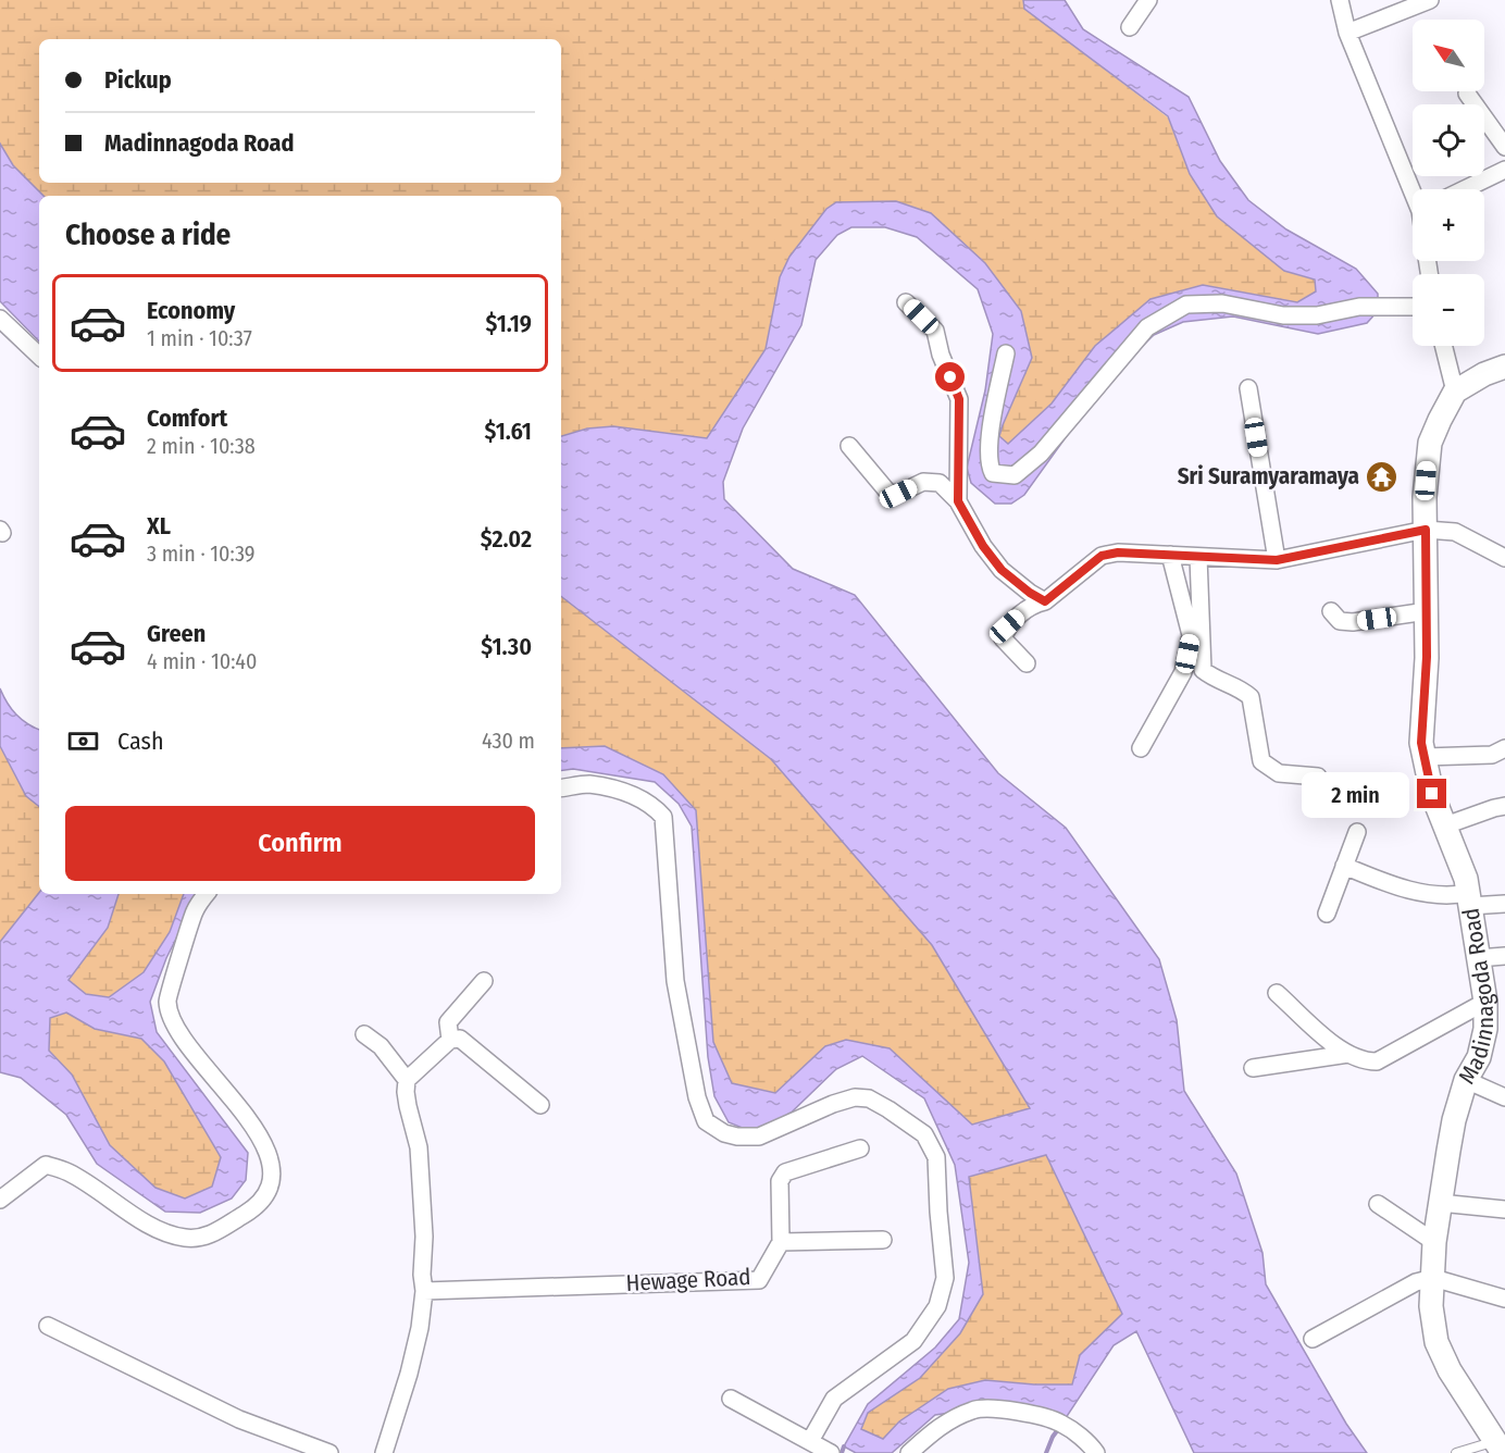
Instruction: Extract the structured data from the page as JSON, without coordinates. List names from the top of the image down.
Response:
{
  "streets": {
    "street": ["Madinnagoda Road", "Hewage Road"]
  },
  "places": {
    "temple": ["Sri Suramyaramaya"]
  },
  "north": "top left",
  "page": {
    "map_buttons": ["+", "−"],
    "banner": ["Pickup", "Madinnagoda Road"],
    "heading": "Choose a ride",
    "list": [
      {
        "name": "Economy",
        "note": "1 min · 10:37",
        "value": "$1.19"
      },
      {
        "name": "Comfort",
        "note": "2 min · 10:38",
        "value": "$1.61"
      },
      {
        "name": "XL",
        "note": "3 min · 10:39",
        "value": "$2.02"
      },
      {
        "name": "Green",
        "note": "4 min · 10:40",
        "value": "$1.30"
      }
    ],
    "pay": ["Cash", "430 m"],
    "bubble": "2 min",
    "buttons": "Confirm"
  }
}
